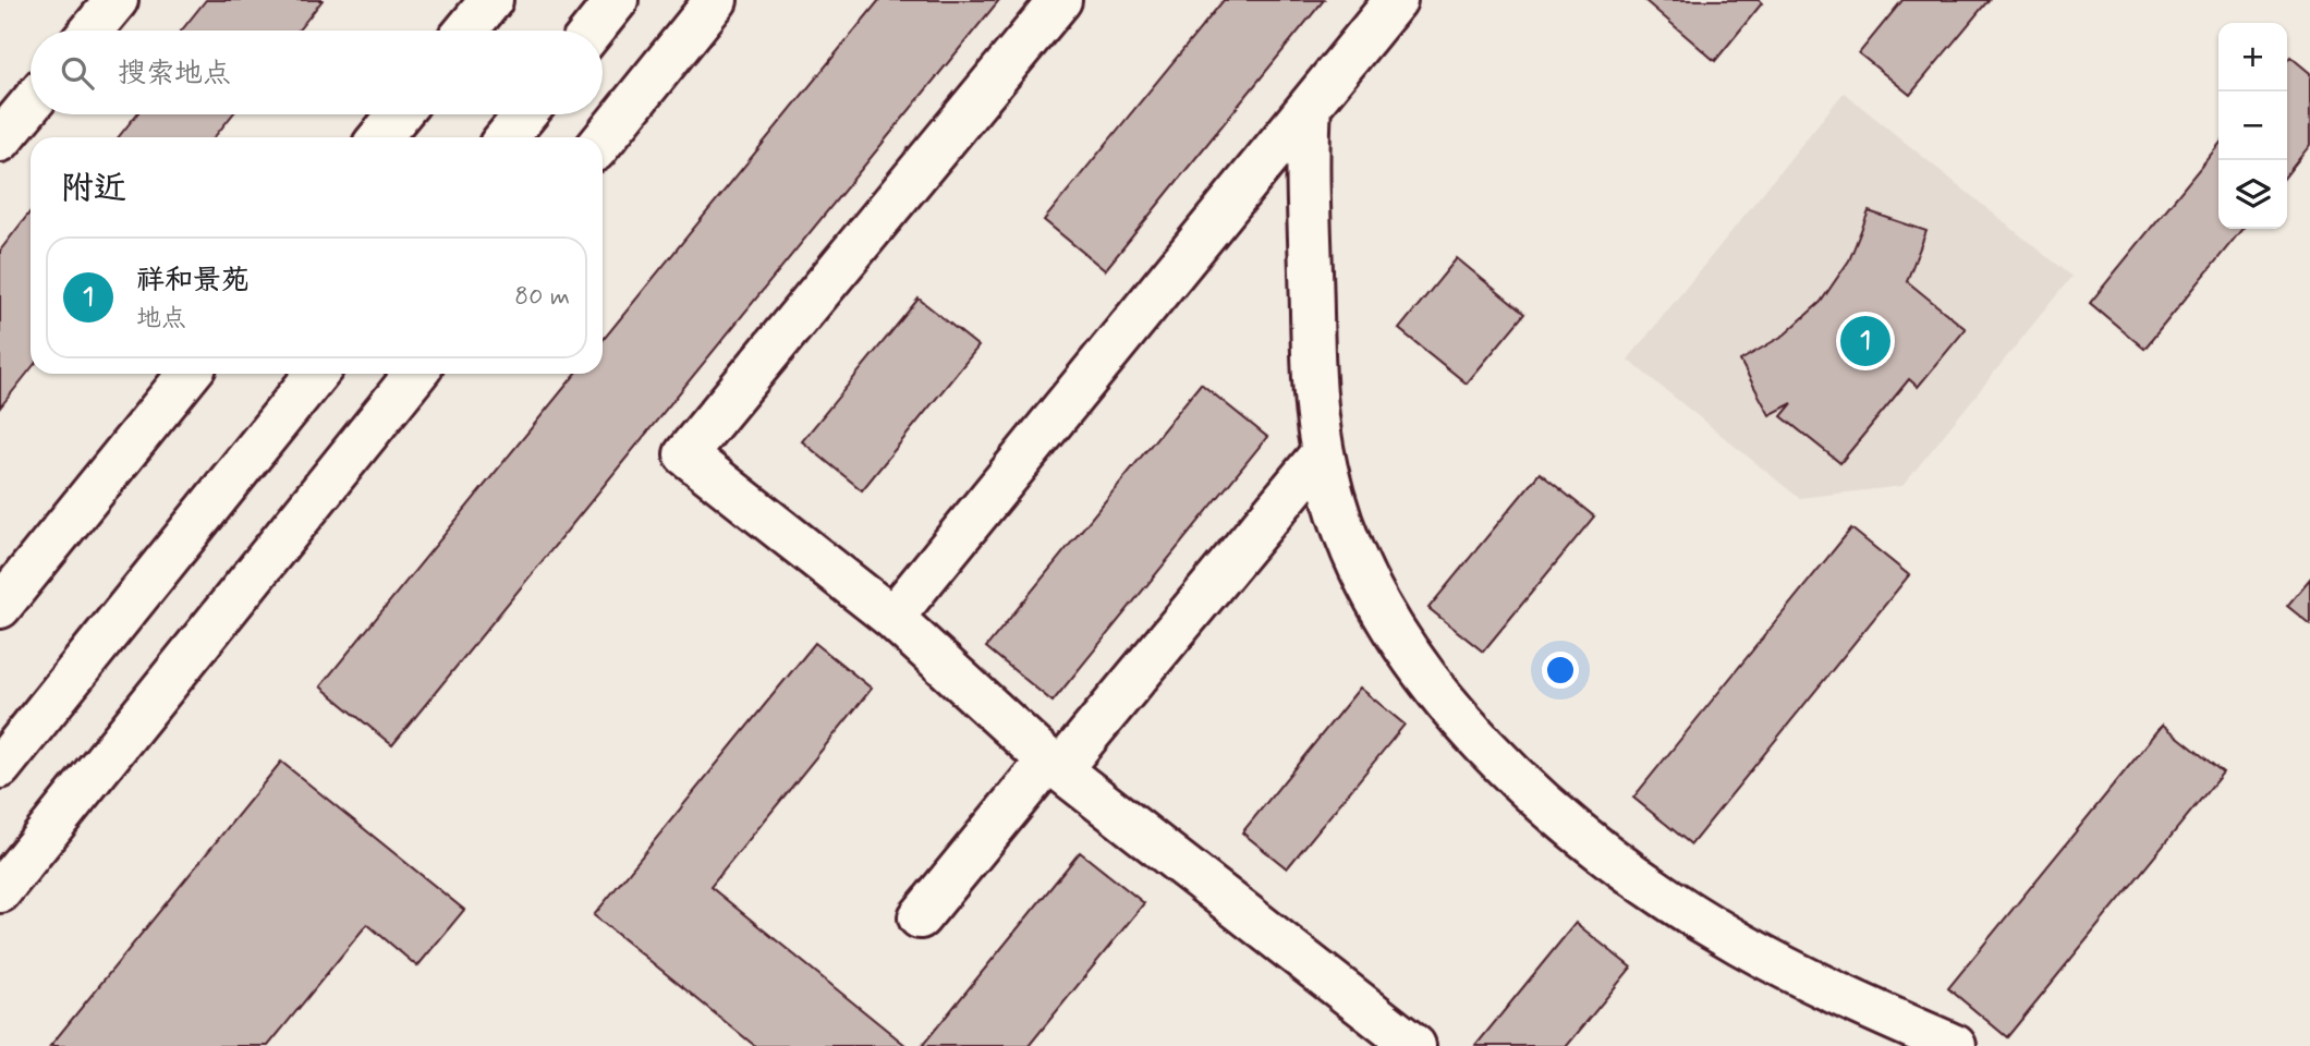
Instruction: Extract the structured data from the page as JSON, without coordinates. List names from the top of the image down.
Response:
{
  "page": {
    "map_buttons": ["+", "−"],
    "search": "搜索地点",
    "heading": "附近",
    "list": [
      {
        "mark": "1",
        "name": "祥和景苑",
        "note": "地点",
        "value": "80 m"
      }
    ],
    "pins": "1"
  }
}
